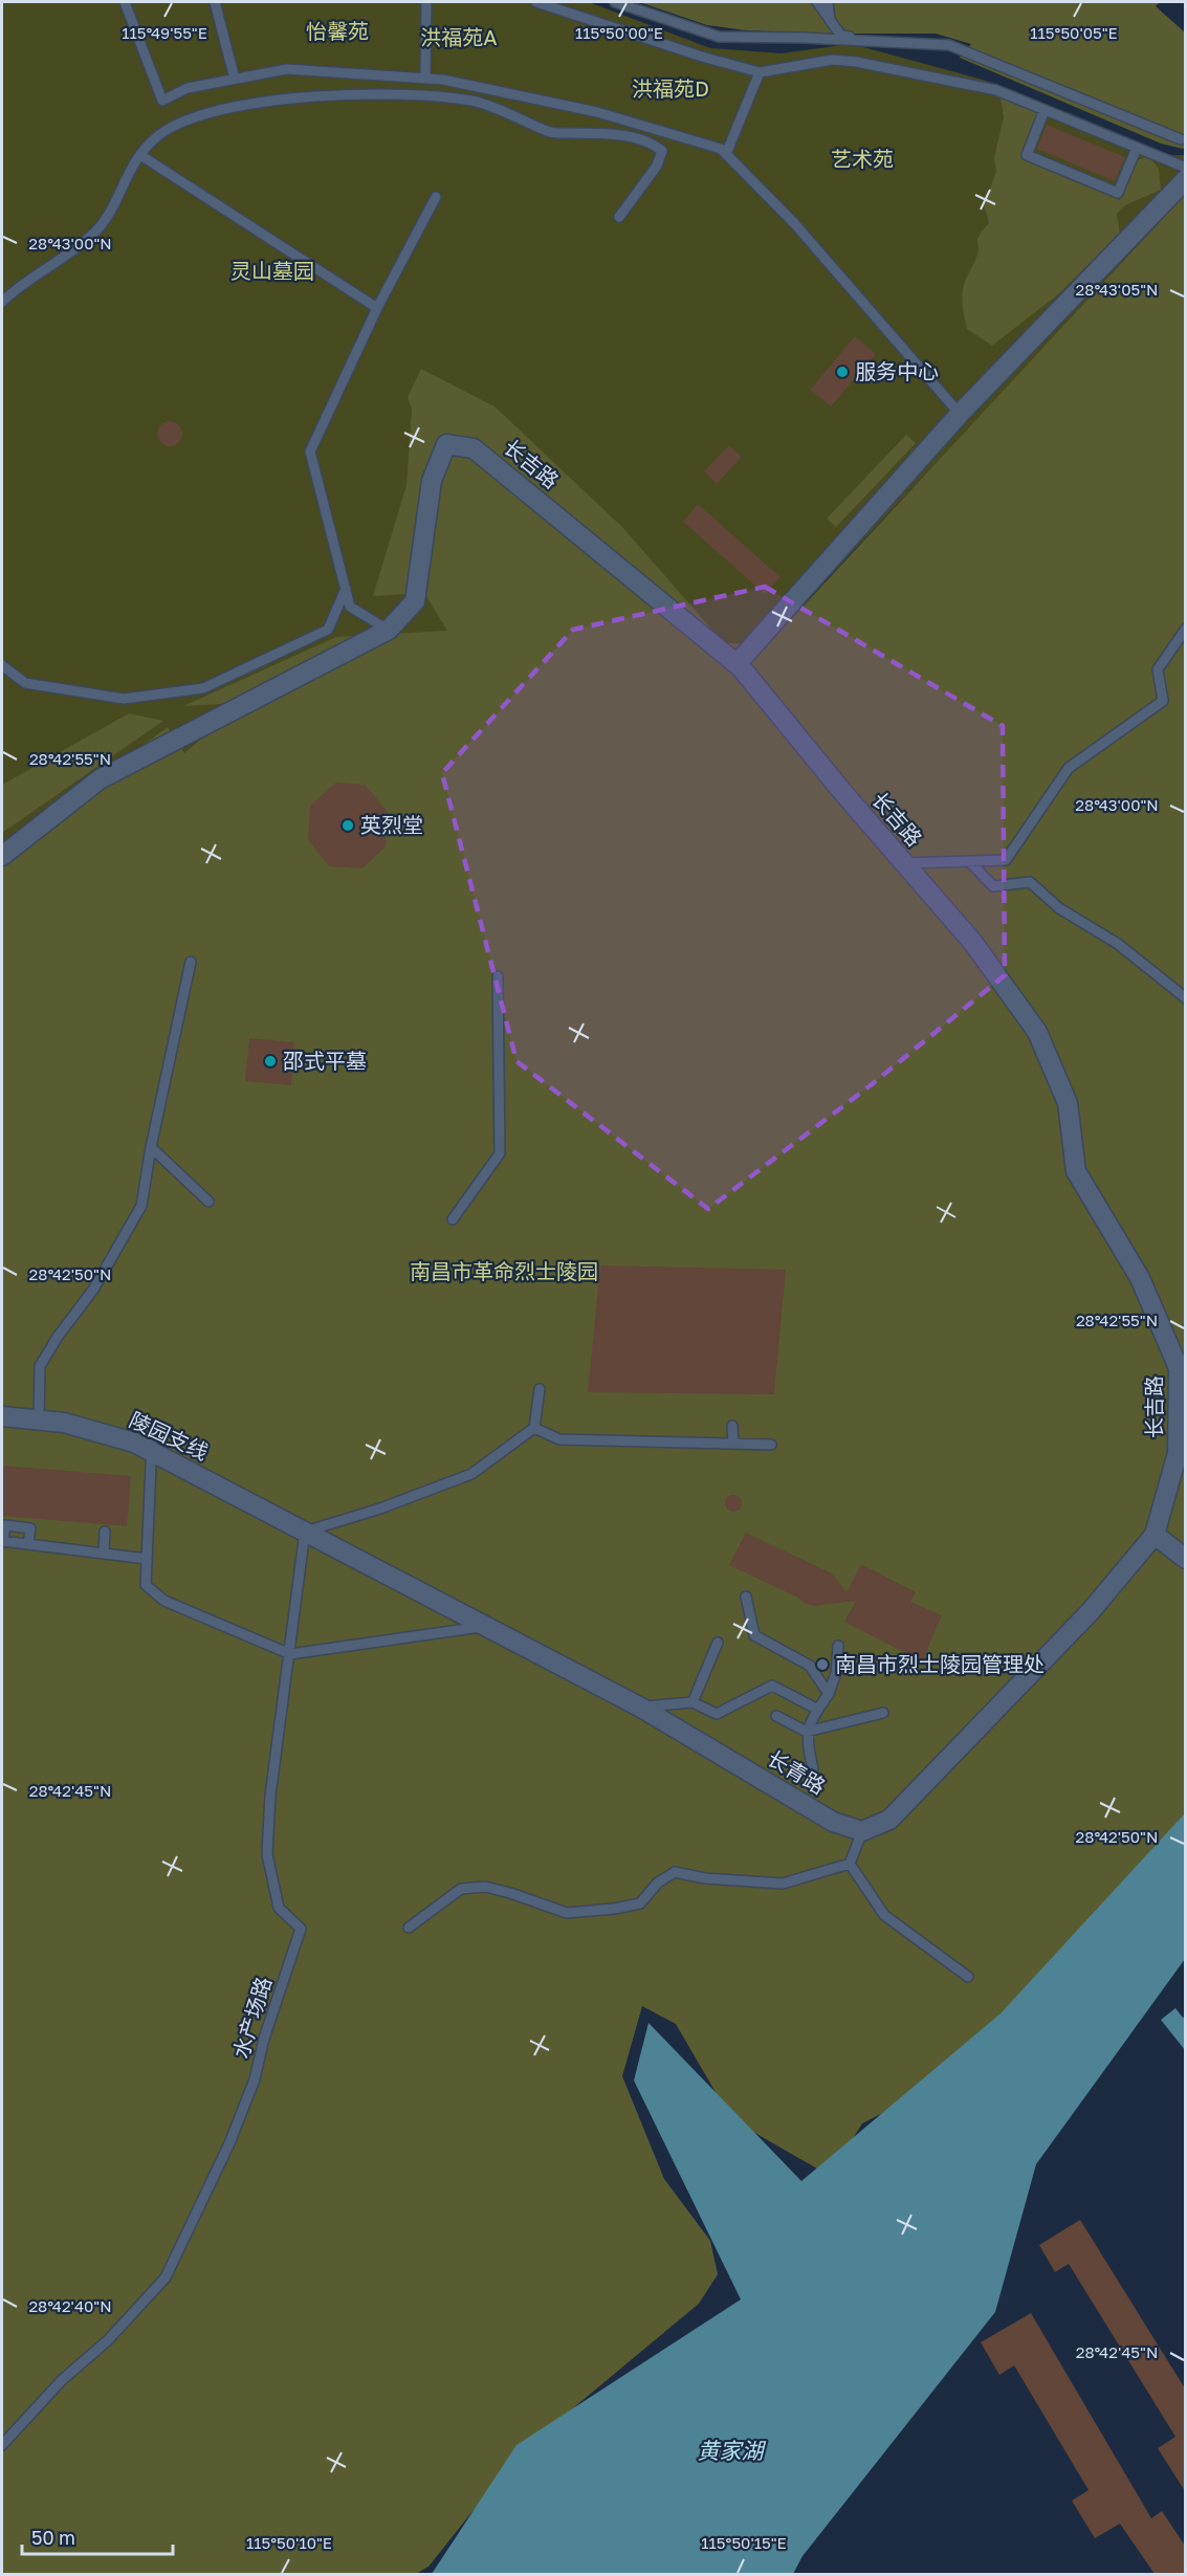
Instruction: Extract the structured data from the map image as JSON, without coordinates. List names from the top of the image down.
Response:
{
  "streets": {
    "street": ["长吉路", "陵园支线", "长青路"],
    "lane": ["水产场路"]
  },
  "crossings": [
    ["陵园支线", "长青路"],
    ["陵园支线", "水产场路"],
    ["长青路", "水产场路"]
  ],
  "water": ["黄家湖"],
  "parks": [
    "怡馨苑",
    "洪福苑A",
    "洪福苑D",
    "艺术苑",
    "灵山墓园",
    "南昌市革命烈士陵园"
  ],
  "places": [
    "服务中心",
    "英烈堂",
    "邵式平墓",
    "南昌市烈士陵园管理处"
  ],
  "scale_bar": "50 m",
  "coordinates": [
    "115°49'55\"E",
    "115°50'00\"E",
    "115°50'05\"E",
    "28°43'00\"N",
    "28°43'05\"N",
    "28°42'55\"N",
    "28°42'50\"N",
    "28°42'45\"N",
    "28°42'40\"N",
    "115°50'10\"E",
    "115°50'15\"E"
  ]
}
